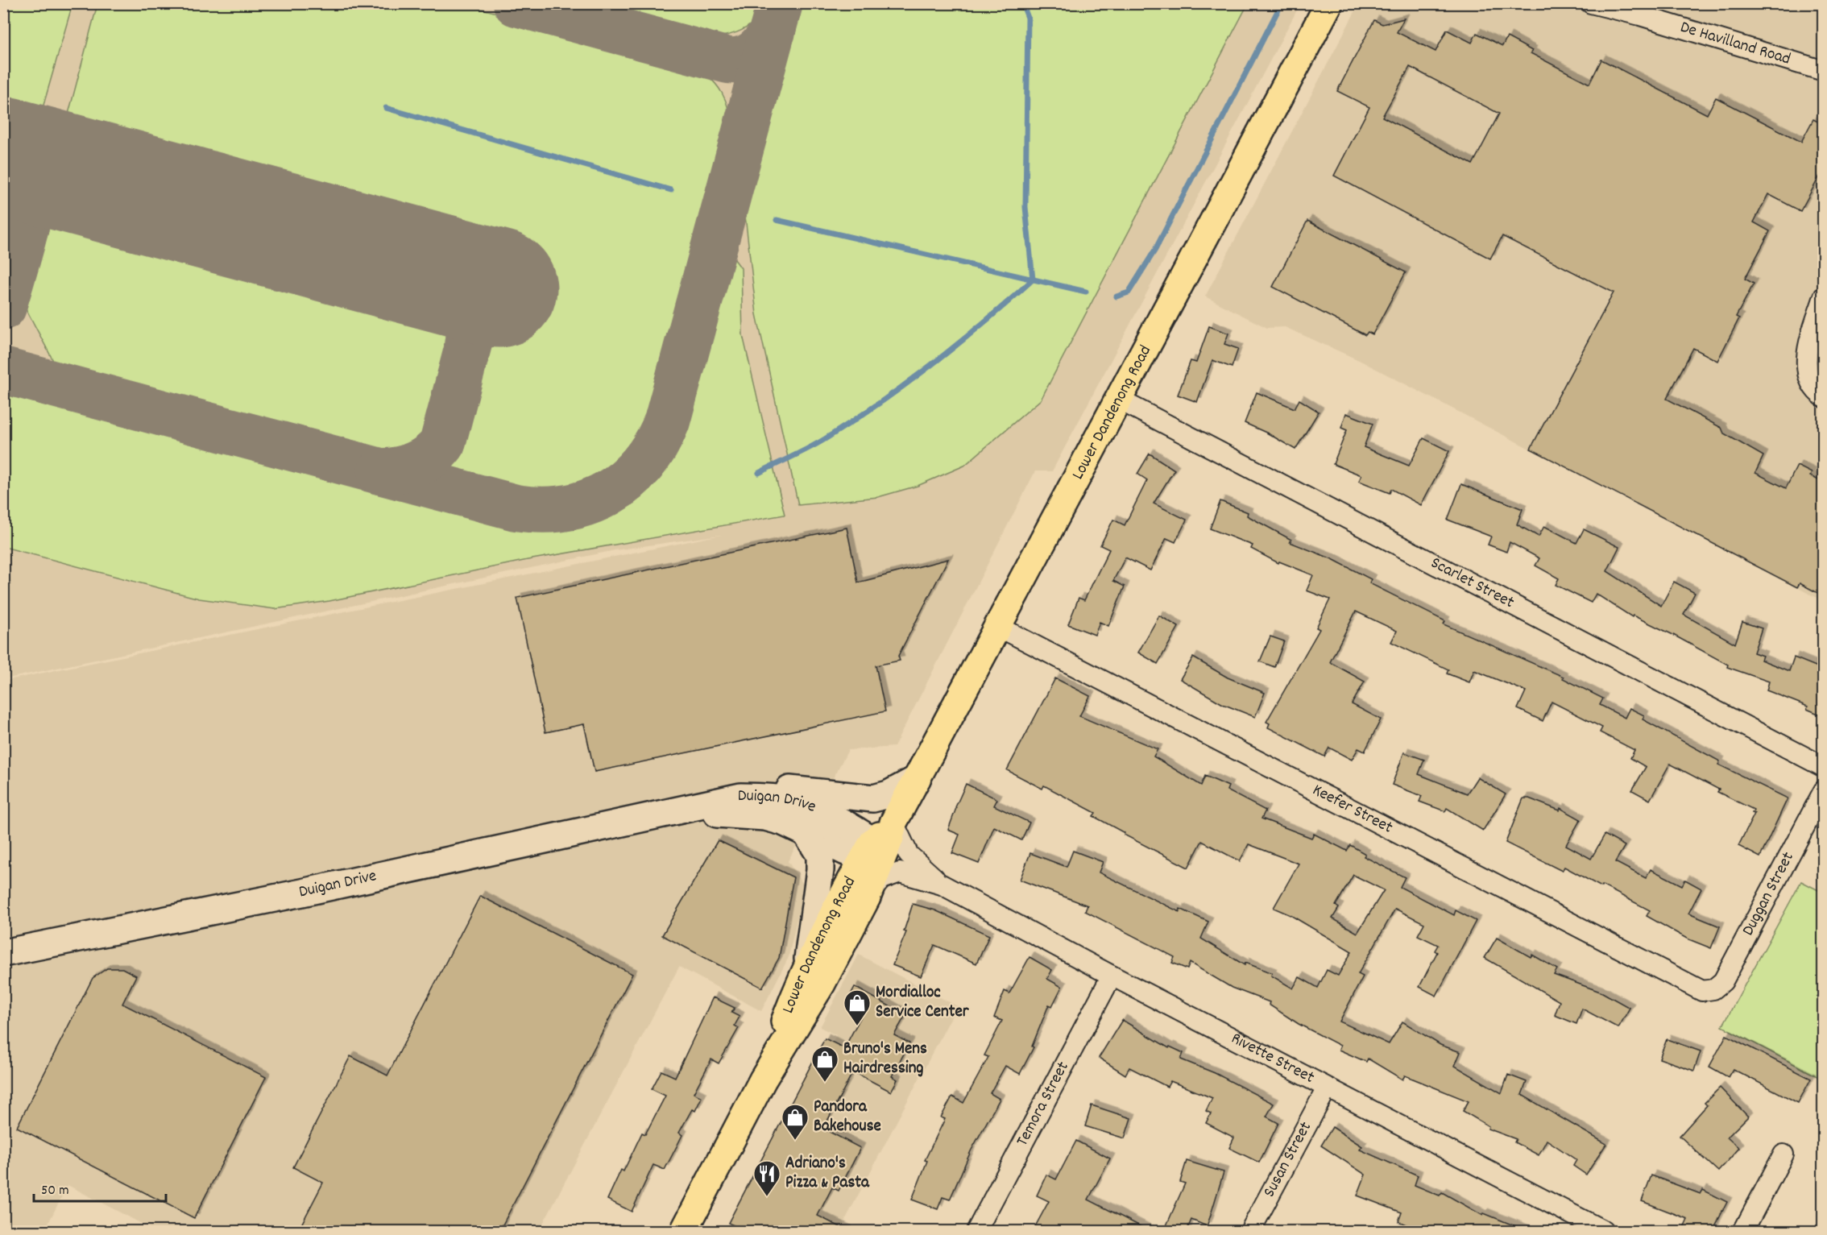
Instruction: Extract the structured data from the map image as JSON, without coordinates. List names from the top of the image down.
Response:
{
  "streets": {
    "highway": ["Lower Dandenong Road"],
    "main road": ["Duigan Drive"],
    "street": [
      "De Havilland Road",
      "Scarlet Street",
      "Keefer Street",
      "Duggan Street",
      "Rivette Street",
      "Temora Street",
      "Susan Street"
    ]
  },
  "crossings": [
    ["Lower Dandenong Road", "Scarlet Street"],
    ["Lower Dandenong Road", "Duigan Drive"],
    ["Lower Dandenong Road", "Keefer Street"],
    ["Lower Dandenong Road", "Rivette Street"],
    ["Keefer Street", "Duggan Street"],
    ["Rivette Street", "Temora Street"],
    ["Rivette Street", "Susan Street"]
  ],
  "places": {
    "shop": ["Mordialloc Service Center", "Bruno's Mens Hairdressing", "Pandora Bakehouse"],
    "restaurant": ["Adriano's Pizza & Pasta"]
  },
  "scale_bar": "50 m"
}
